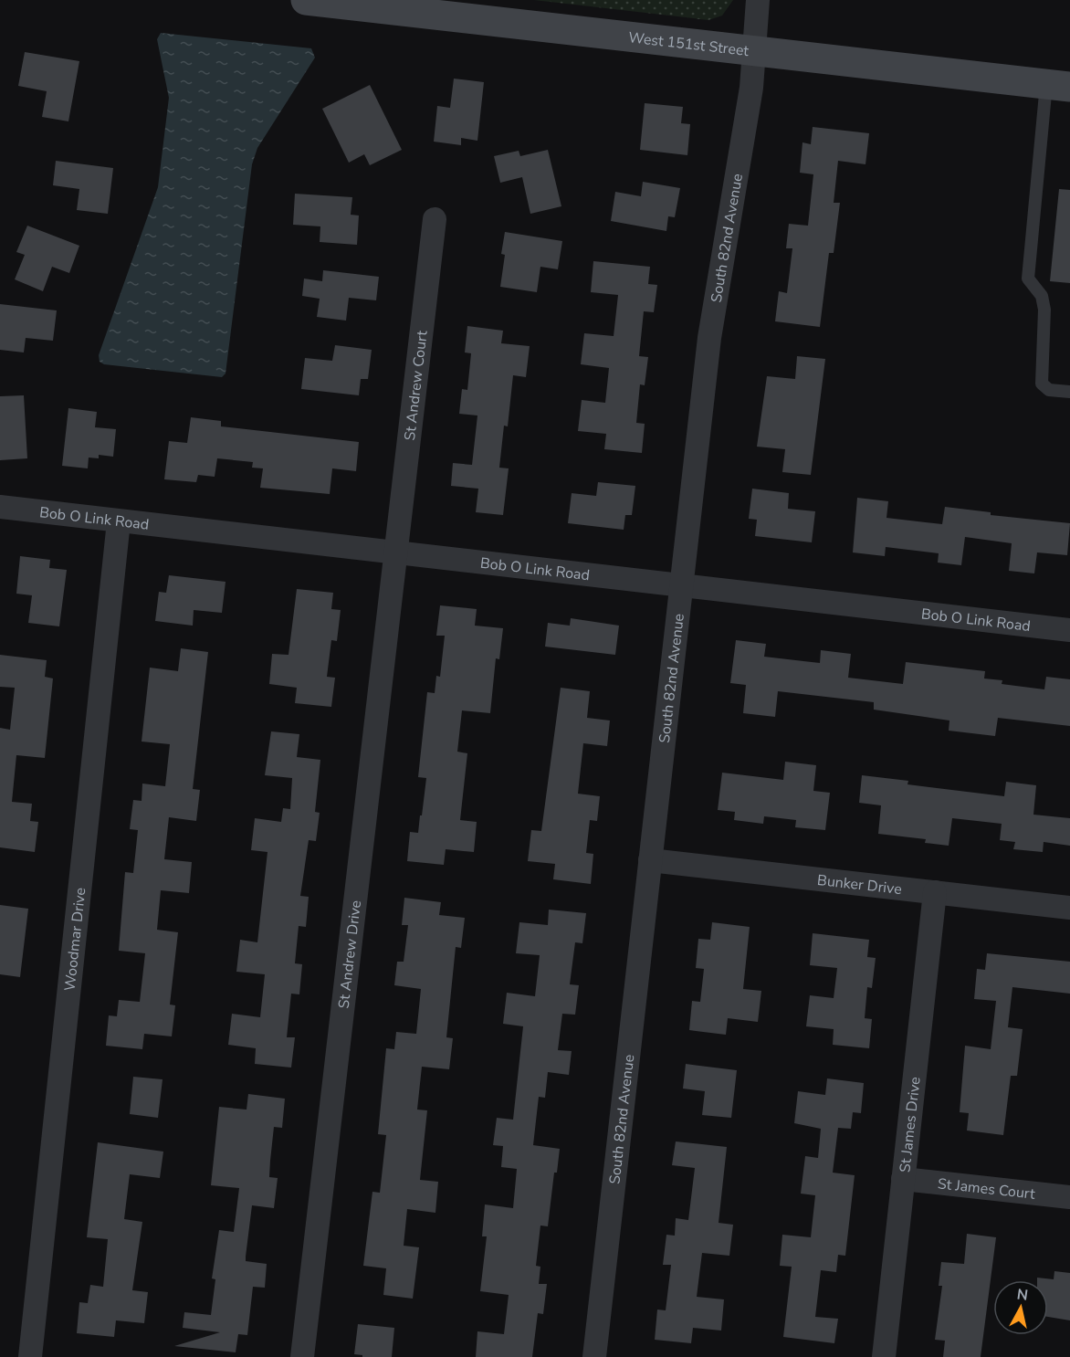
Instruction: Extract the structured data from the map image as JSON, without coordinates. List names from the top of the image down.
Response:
{
  "streets": {
    "street": [
      "West 151st Street",
      "South 82nd Avenue",
      "St Andrew Court",
      "Bob O Link Road",
      "Bunker Drive",
      "Woodmar Drive",
      "St Andrew Drive",
      "St James Drive",
      "St James Court"
    ]
  },
  "crossings": [
    ["West 151st Street", "South 82nd Avenue"],
    ["South 82nd Avenue", "Bob O Link Road"],
    ["South 82nd Avenue", "Bunker Drive"],
    ["St Andrew Court", "Bob O Link Road"],
    ["St Andrew Court", "St Andrew Drive"],
    ["Bob O Link Road", "Woodmar Drive"],
    ["Bob O Link Road", "St Andrew Drive"],
    ["Bunker Drive", "St James Drive"],
    ["St James Drive", "St James Court"]
  ],
  "north": "top"
}
